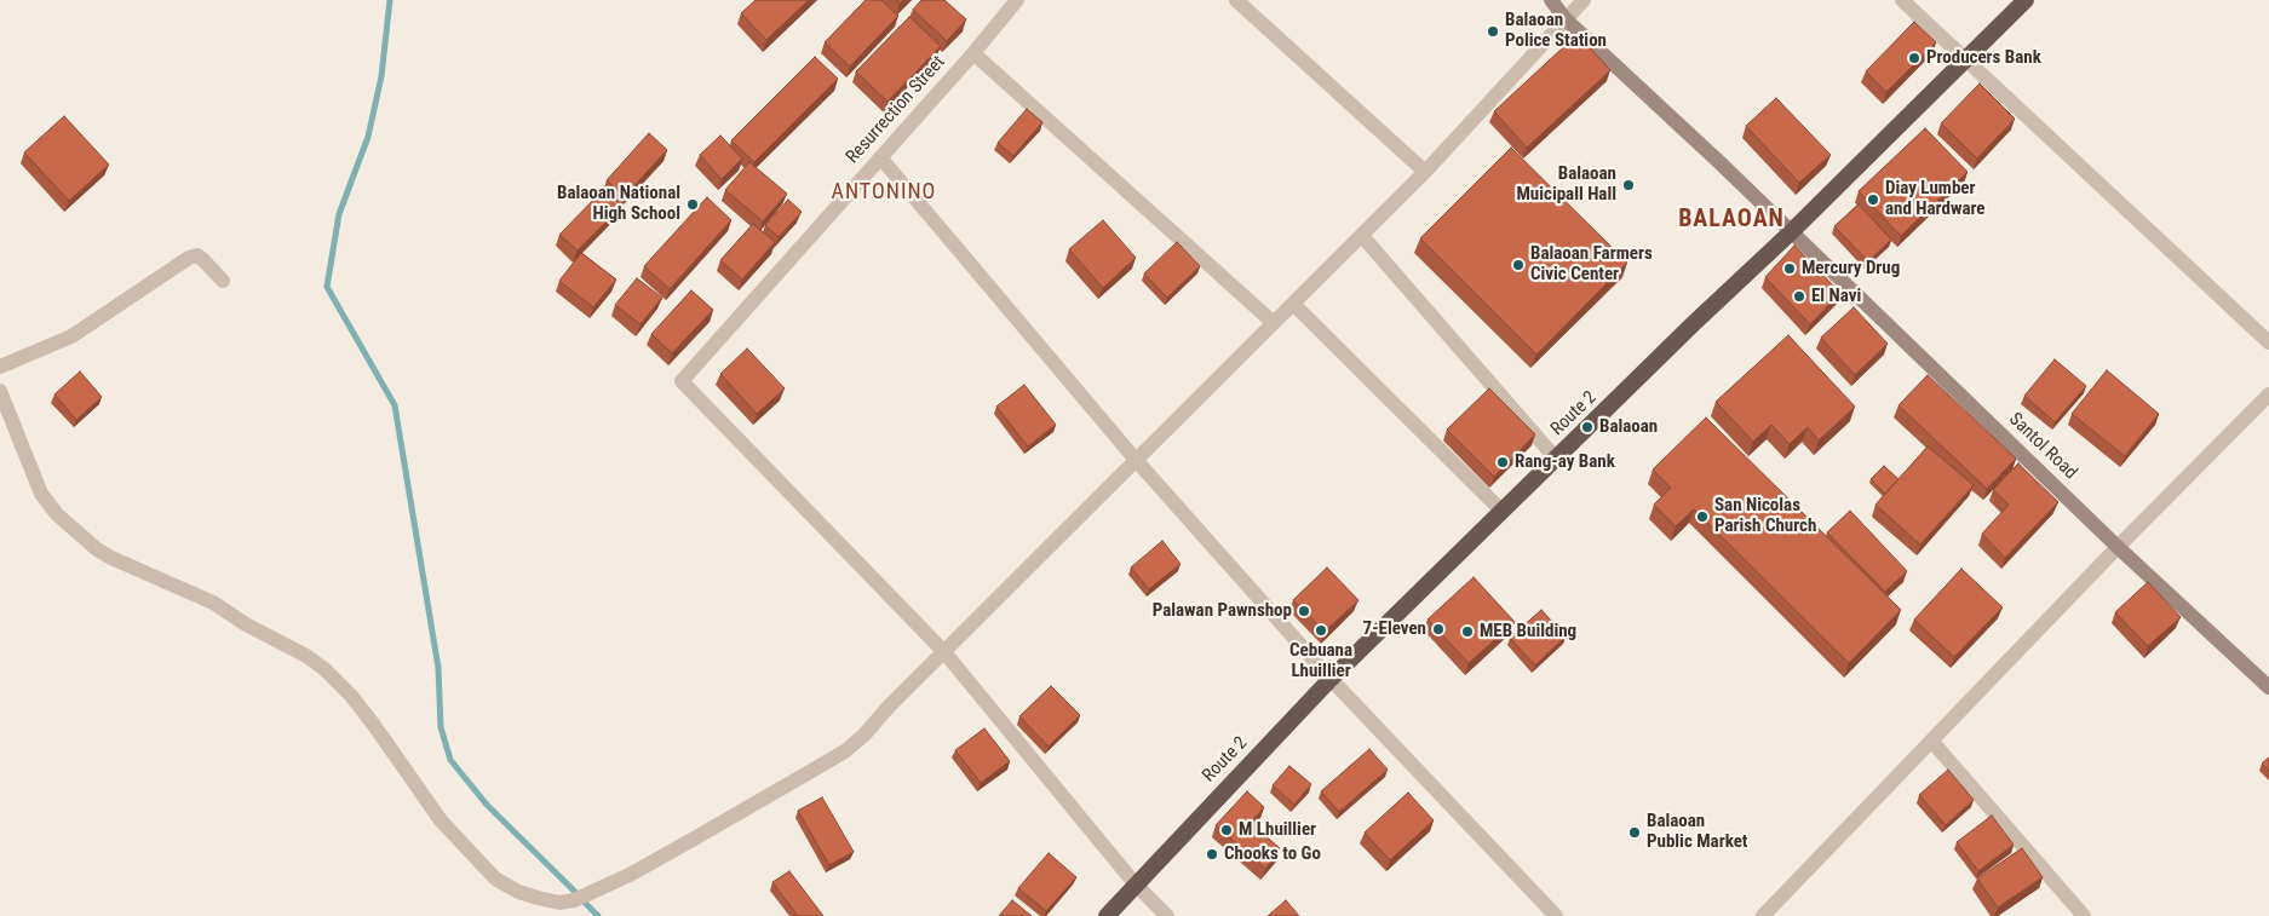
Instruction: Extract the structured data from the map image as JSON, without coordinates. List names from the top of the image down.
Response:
{
  "streets": {
    "highway": ["Route 2"],
    "main road": ["Santol Road"],
    "street": ["Resurrection Street"]
  },
  "crossings": [
    ["Route 2", "Santol Road"]
  ],
  "districts": ["ANTONINO", "BALAOAN"],
  "places": [
    "Balaoan Police Station",
    "Producers Bank",
    "Balaoan Muicipall Hall",
    "Diay Lumber and Hardware",
    "Balaoan National High School",
    "Balaoan Farmers Civic Center",
    "Mercury Drug",
    "El Navi",
    "Balaoan",
    "Rang-ay Bank",
    "San Nicolas Parish Church",
    "Palawan Pawnshop",
    "7-Eleven",
    "Cebuana Lhuillier",
    "MEB Building",
    "M Lhuillier",
    "Balaoan Public Market",
    "Chooks to Go"
  ]
}
